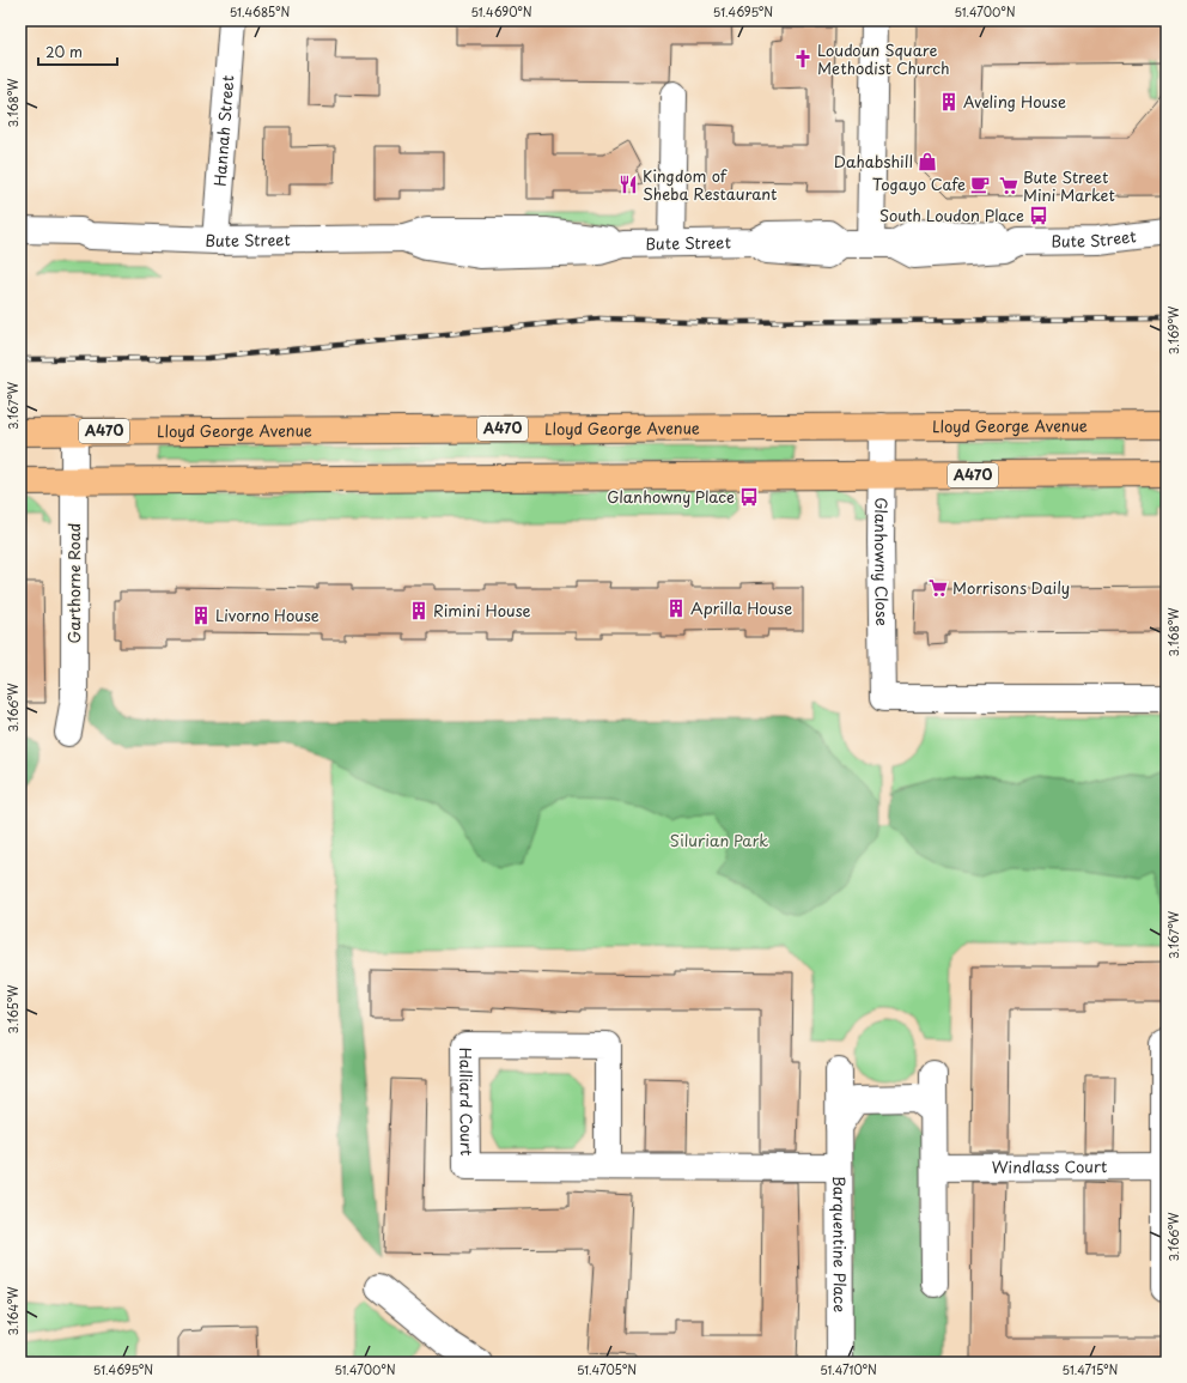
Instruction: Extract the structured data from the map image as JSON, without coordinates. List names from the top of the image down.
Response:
{
  "streets": {
    "main road": ["Lloyd George Avenue", "A470"],
    "street": [
      "Hannah Street",
      "Bute Street",
      "Glanhowny Close",
      "Garthorne Road",
      "Halliard Court",
      "Windlass Court",
      "Barquentine Place"
    ]
  },
  "crossings": [
    ["Hannah Street", "Bute Street"],
    ["Lloyd George Avenue", "Glanhowny Close"],
    ["Lloyd George Avenue", "Garthorne Road"],
    ["A470", "Glanhowny Close"],
    ["A470", "Garthorne Road"],
    ["Halliard Court", "Barquentine Place"]
  ],
  "parks": ["Silurian Park"],
  "places": {
    "church": ["Loudoun Square Methodist Church"],
    "building": [
      "Aveling House",
      "Aprilla House",
      "Rimini House",
      "Livorno House"
    ],
    "shop": ["Dahabshill"],
    "restaurant": ["Kingdom of Sheba Restaurant"],
    "cafe": ["Togayo Cafe"],
    "supermarket": ["Bute Street Mini Market", "Morrisons Daily"],
    "bus stop": ["South Loudon Place", "Glanhowny Place"]
  },
  "scale_bar": "20 m",
  "coordinates": [
    "51.4685°N",
    "51.4690°N",
    "51.4695°N",
    "51.4700°N",
    "3.168°W",
    "3.169°W",
    "3.167°W",
    "3.166°W",
    "3.165°W",
    "3.164°W",
    "51.4705°N",
    "51.4710°N",
    "51.4715°N"
  ]
}
